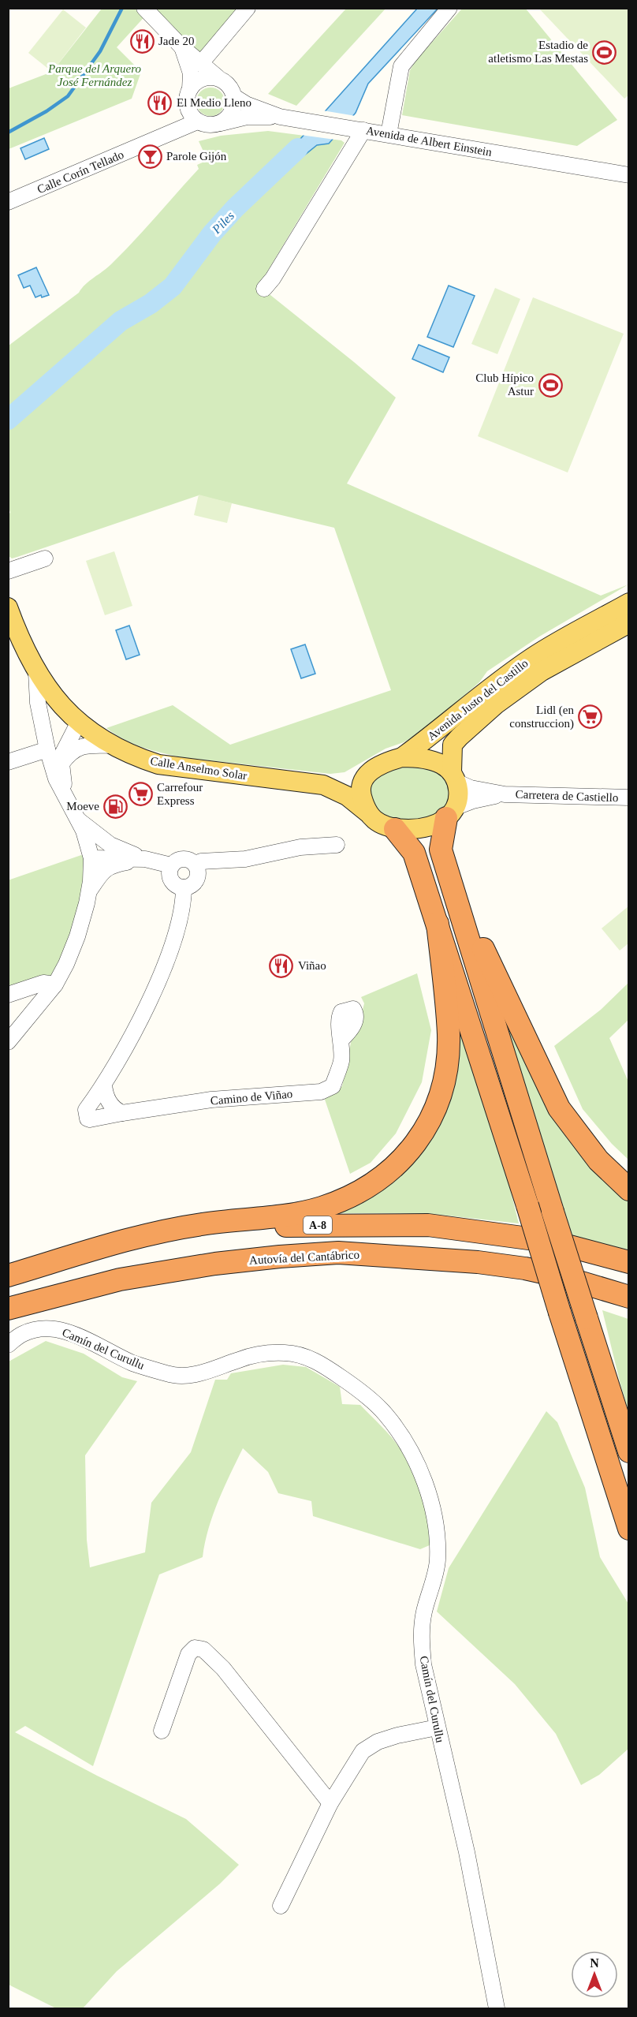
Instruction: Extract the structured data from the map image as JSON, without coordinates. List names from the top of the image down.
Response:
{
  "streets": {
    "highway": ["A-8", "Autovía del Cantábrico"],
    "main road": ["Avenida Justo del Castillo", "Calle Anselmo Solar"],
    "street": [
      "Avenida de Albert Einstein",
      "Calle Corín Tellado",
      "Carretera de Castiello",
      "Camino de Viñao",
      "Camín del Curullu"
    ]
  },
  "crossings": [
    ["Avenida de Albert Einstein", "Calle Corín Tellado"],
    ["Avenida Justo del Castillo", "Calle Anselmo Solar"],
    ["Avenida Justo del Castillo", "Carretera de Castiello"],
    ["Calle Anselmo Solar", "Carretera de Castiello"]
  ],
  "water": ["Piles"],
  "parks": ["Parque del Arquero José Fernández"],
  "places": {
    "restaurant": ["Jade 20", "El Medio Lleno", "Viñao"],
    "sports": ["Estadio de atletismo Las Mestas", "Club Hípico Astur"],
    "bar": ["Parole Gijón"],
    "supermarket": ["Lidl (en construccion)", "Carrefour Express"],
    "fuel station": ["Moeve"]
  },
  "north": "top"
}
